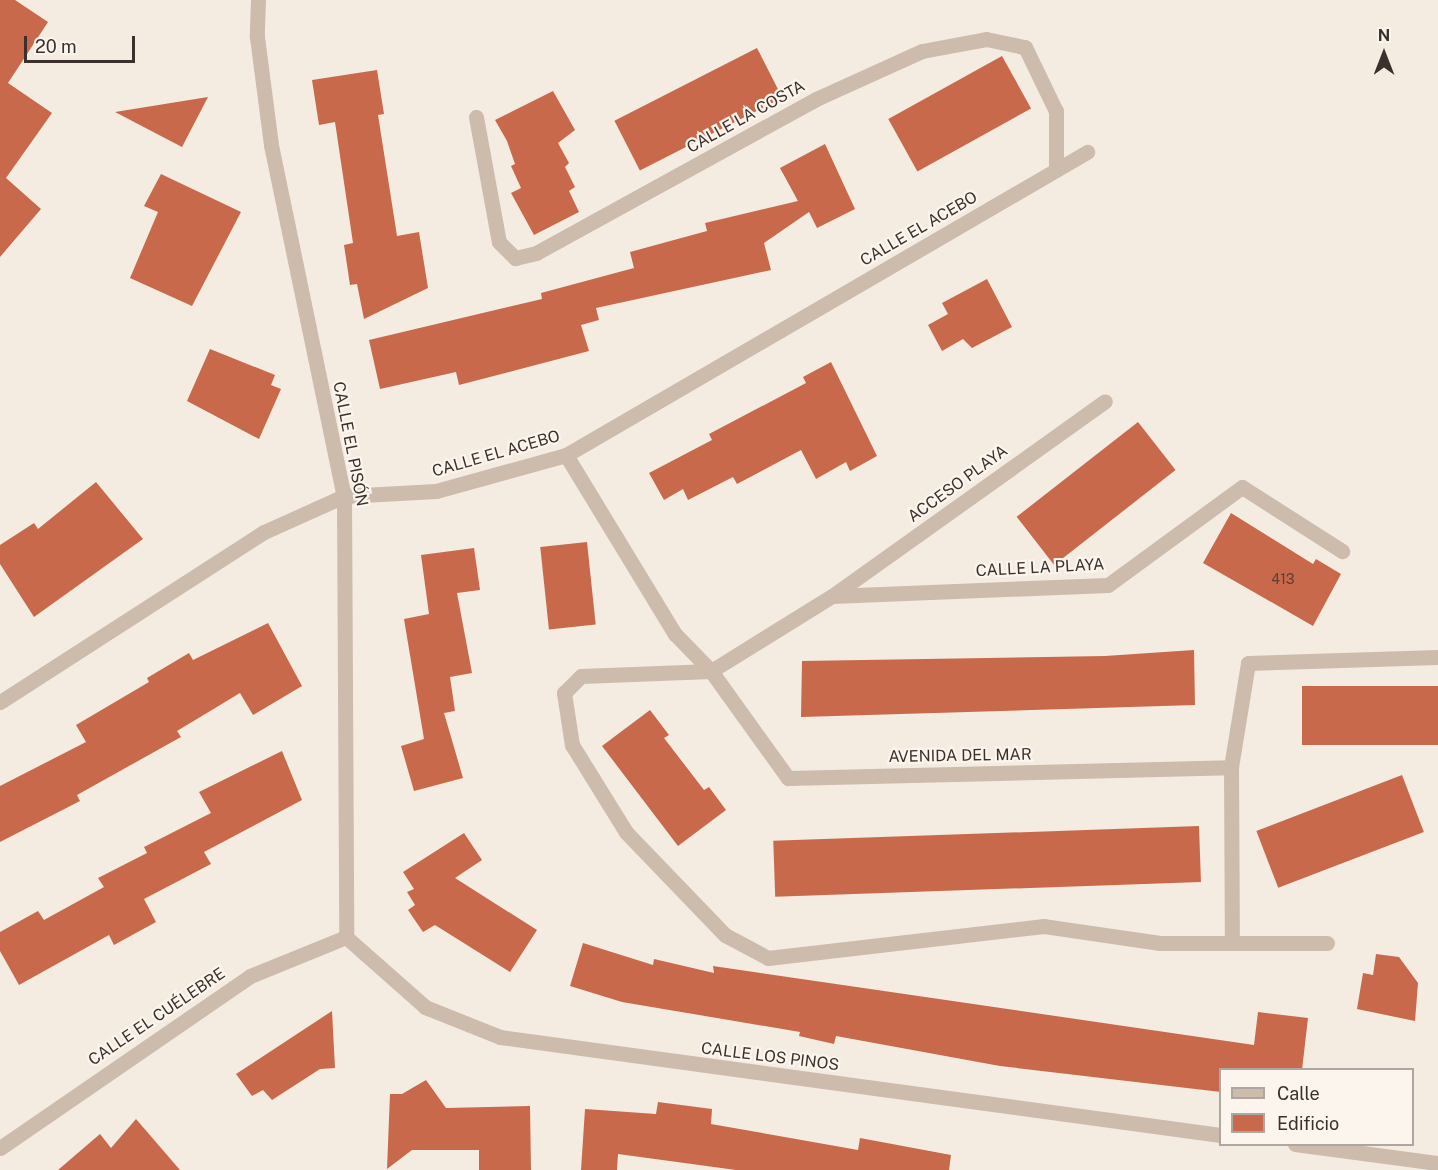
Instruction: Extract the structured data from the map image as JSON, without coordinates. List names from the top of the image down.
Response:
{
  "streets": {
    "street": [
      "CALLE LA COSTA",
      "CALLE EL ACEBO",
      "CALLE EL PISÓN",
      "ACCESO PLAYA",
      "CALLE LA PLAYA",
      "AVENIDA DEL MAR",
      "CALLE EL CUÉLEBRE",
      "CALLE LOS PINOS"
    ]
  },
  "crossings": [
    ["CALLE LA COSTA", "CALLE EL ACEBO"],
    ["CALLE EL ACEBO", "CALLE EL PISÓN"],
    ["CALLE EL ACEBO", "AVENIDA DEL MAR"],
    ["CALLE EL PISÓN", "CALLE EL CUÉLEBRE"],
    ["CALLE EL PISÓN", "CALLE LOS PINOS"],
    ["ACCESO PLAYA", "CALLE LA PLAYA"],
    ["CALLE LA PLAYA", "AVENIDA DEL MAR"],
    ["CALLE EL CUÉLEBRE", "CALLE LOS PINOS"]
  ],
  "house_numbers": ["413"],
  "legend": ["Calle", "Edificio"],
  "scale_bar": "20 m",
  "north": "top"
}
